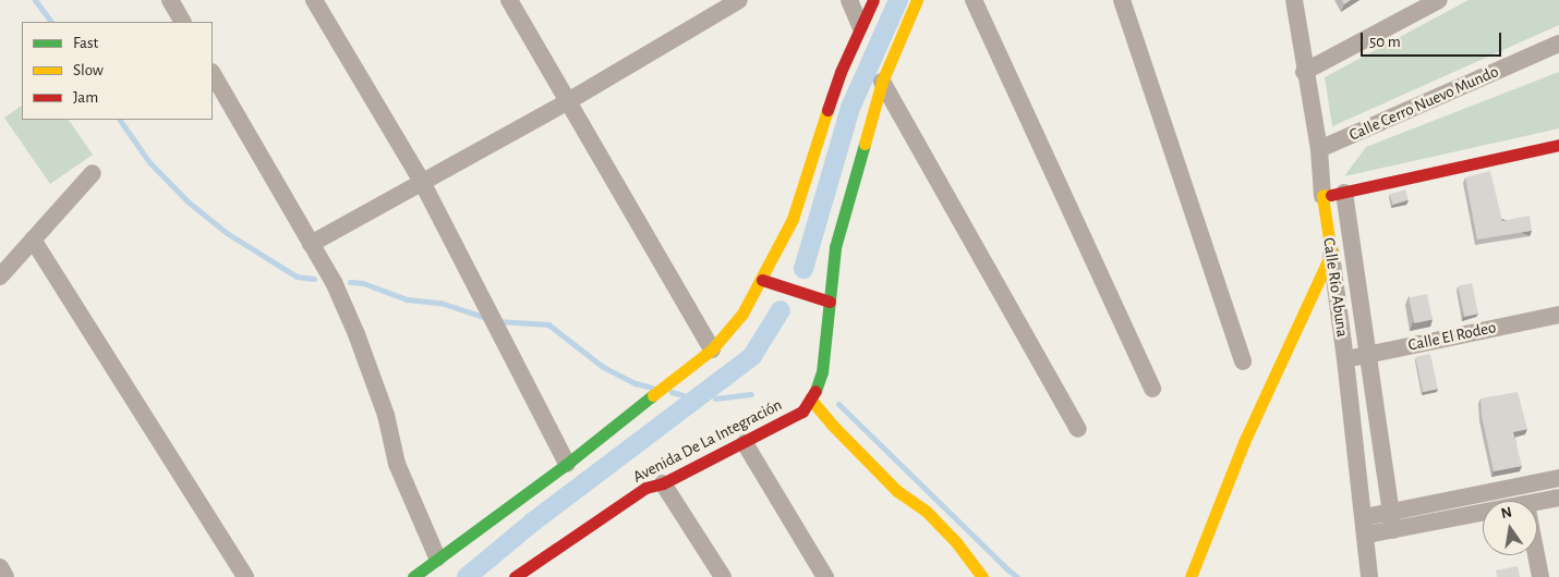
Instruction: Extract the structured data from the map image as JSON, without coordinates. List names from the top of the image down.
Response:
{
  "streets": {
    "main road": ["Calle Río Abuna", "Avenida De La Integración"],
    "street": ["Calle Cerro Nuevo Mundo", "Calle El Rodeo"]
  },
  "crossings": [
    ["Calle Cerro Nuevo Mundo", "Calle Río Abuna"],
    ["Calle Río Abuna", "Calle El Rodeo"]
  ],
  "legend": ["Fast", "Slow", "Jam"],
  "scale_bar": "50 m",
  "north": "top"
}
